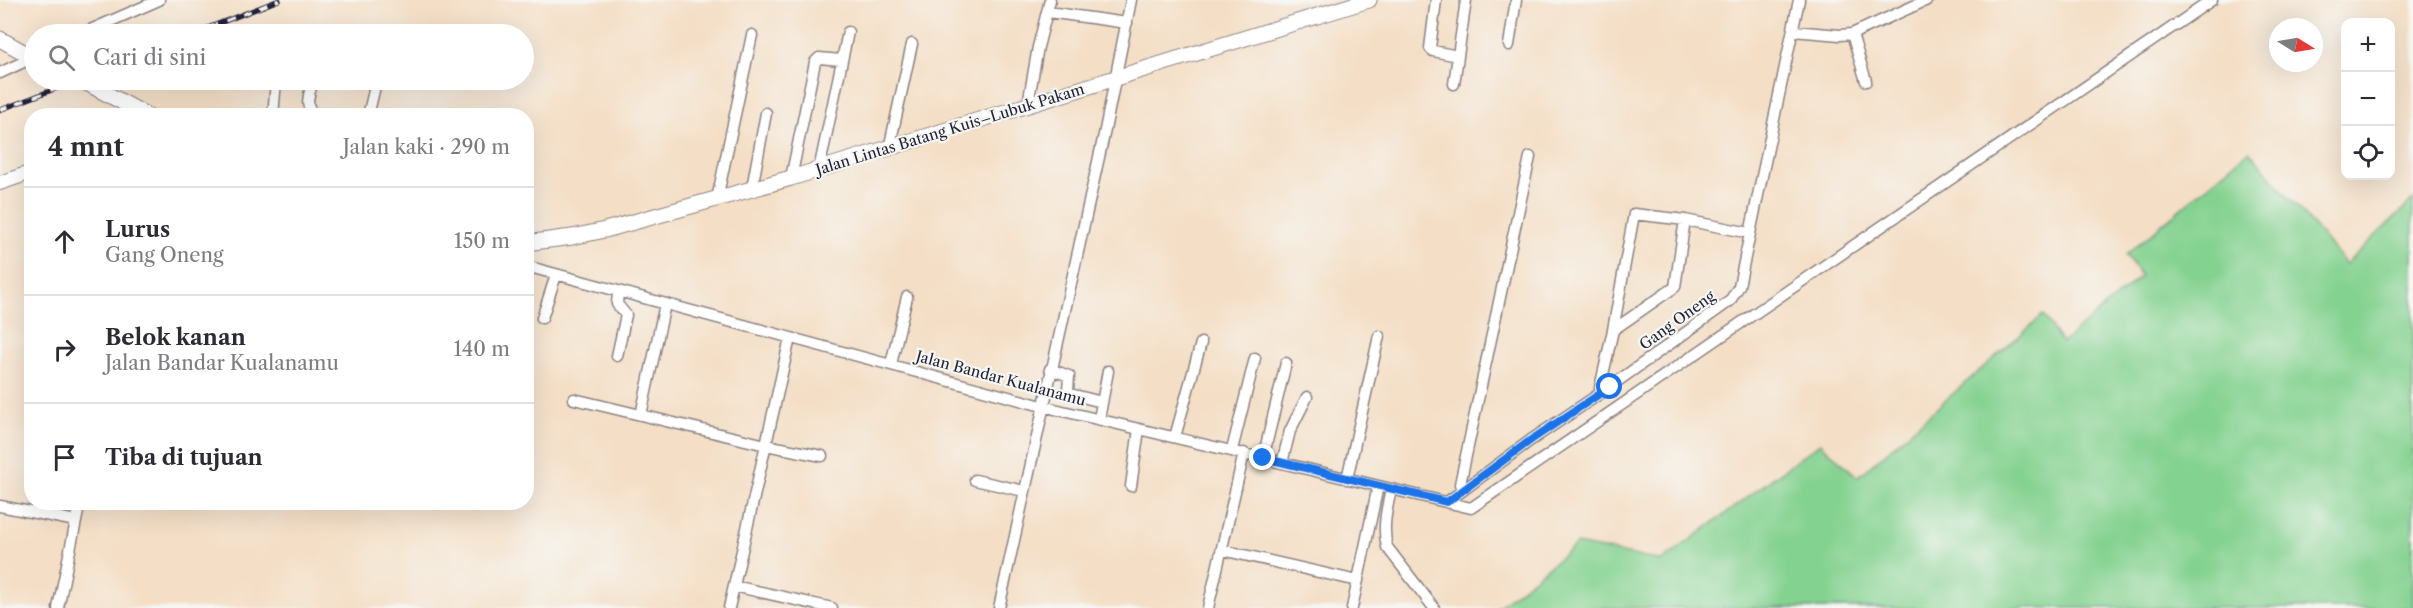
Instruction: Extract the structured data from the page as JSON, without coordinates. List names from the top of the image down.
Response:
{
  "streets": {
    "highway": ["Jalan Lintas Batang Kuis–Lubuk Pakam"],
    "street": ["Gang Oneng", "Jalan Bandar Kualanamu"]
  },
  "crossings": [
    ["Gang Oneng", "Jalan Bandar Kualanamu"]
  ],
  "north": "right",
  "page": {
    "map_buttons": ["+", "−"],
    "search": "Cari di sini",
    "heading": ["4 mnt", "Jalan kaki · 290 m"],
    "list": [
      ["Lurus", "Gang Oneng", "150 m"],
      ["Belok kanan", "Jalan Bandar Kualanamu", "140 m"],
      "Tiba di tujuan"
    ]
  }
}
